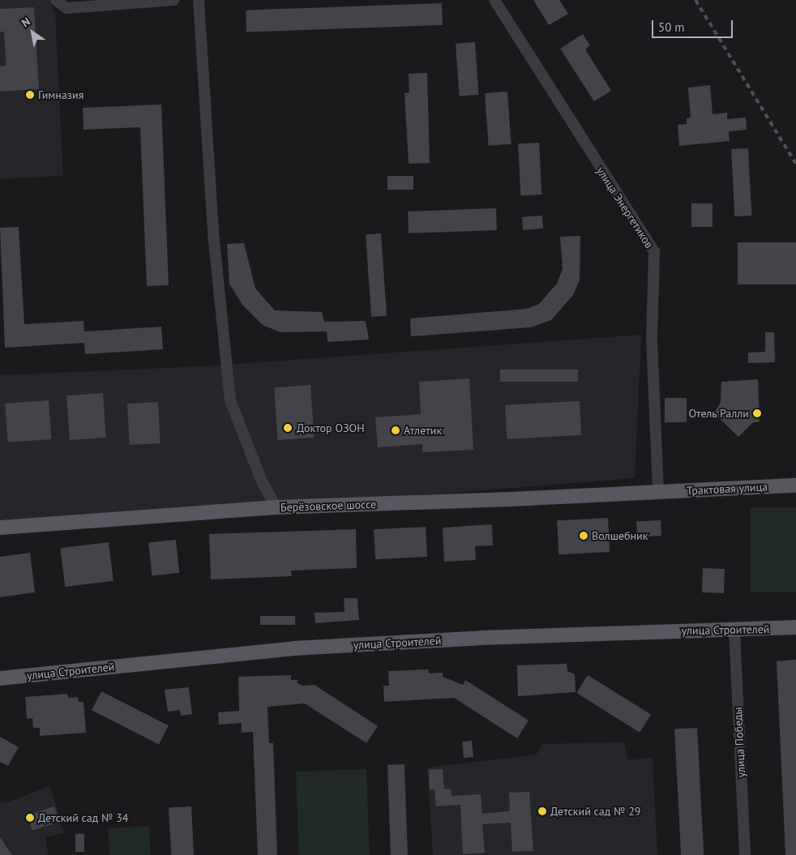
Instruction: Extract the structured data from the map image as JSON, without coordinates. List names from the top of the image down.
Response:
{
  "streets": {
    "main road": ["Трактовая улица", "Берёзовское шоссе", "улица Строителей"],
    "street": ["улица Энергетиков", "улица Победы"]
  },
  "crossings": [
    ["улица Энергетиков", "Трактовая улица"],
    ["улица Энергетиков", "Берёзовское шоссе"],
    ["Трактовая улица", "Берёзовское шоссе"],
    ["улица Строителей", "улица Победы"]
  ],
  "places": [
    "Гимназия",
    "Отель Ралли",
    "Доктор ОЗОН",
    "Атлетик",
    "Волшебник",
    "Детский сад № 29",
    "Детский сад № 34"
  ],
  "scale_bar": "50 m",
  "north": "top left"
}
